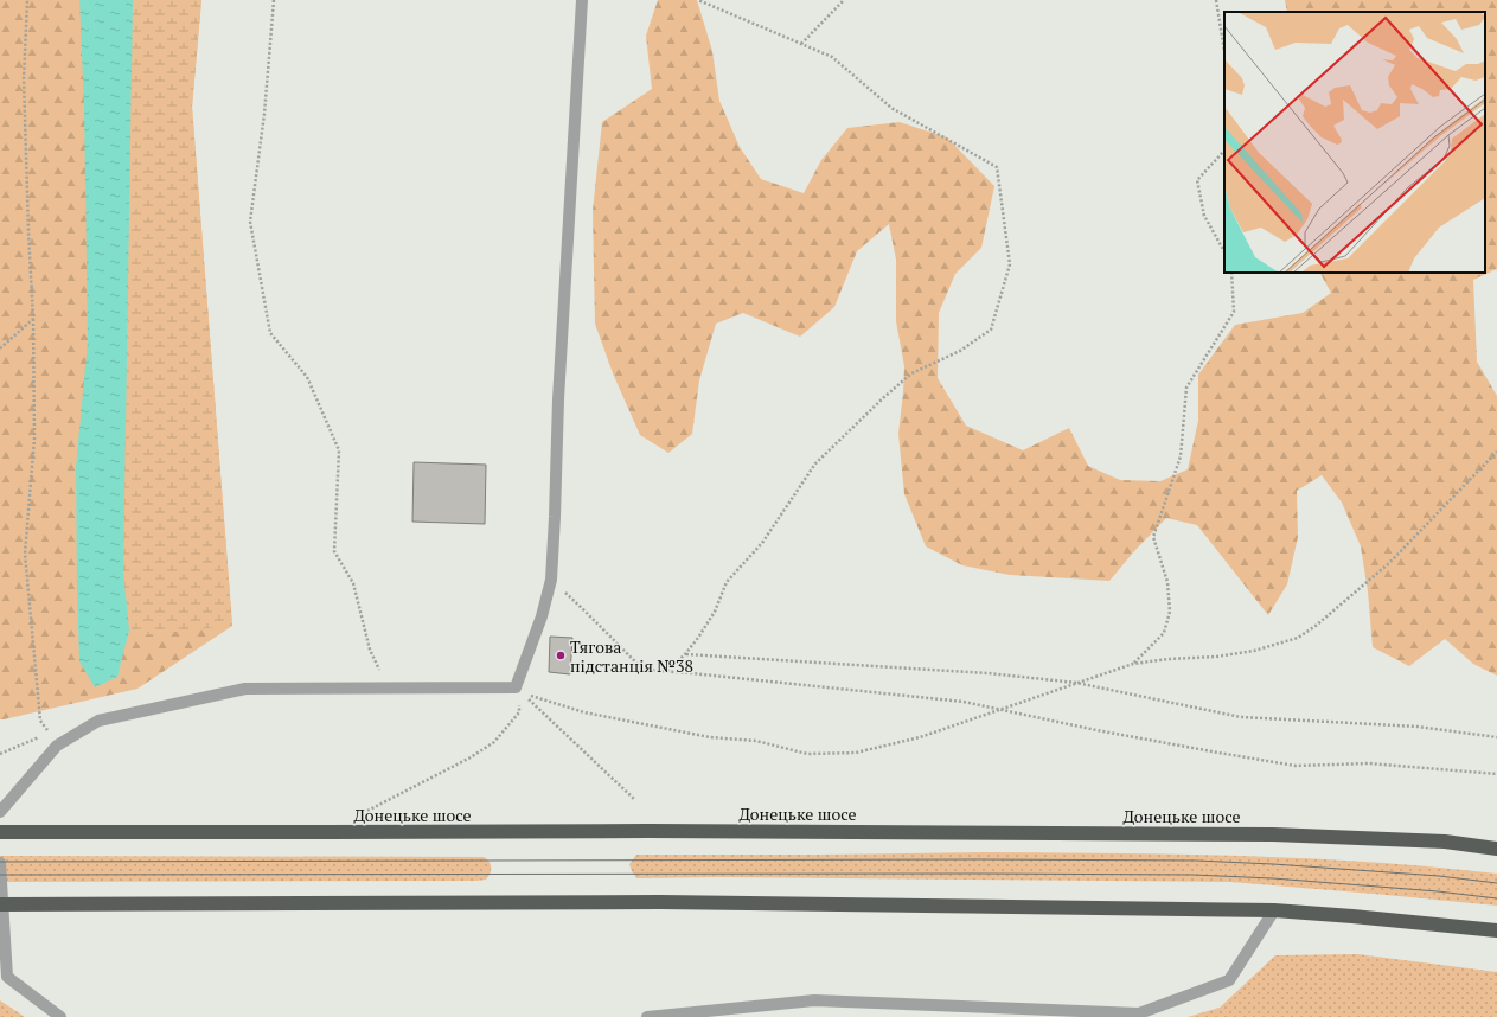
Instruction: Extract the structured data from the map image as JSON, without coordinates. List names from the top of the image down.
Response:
{
  "streets": {
    "highway": ["Донецьке шосе"]
  },
  "places": ["Тягова пiдстанцiя №38"]
}
